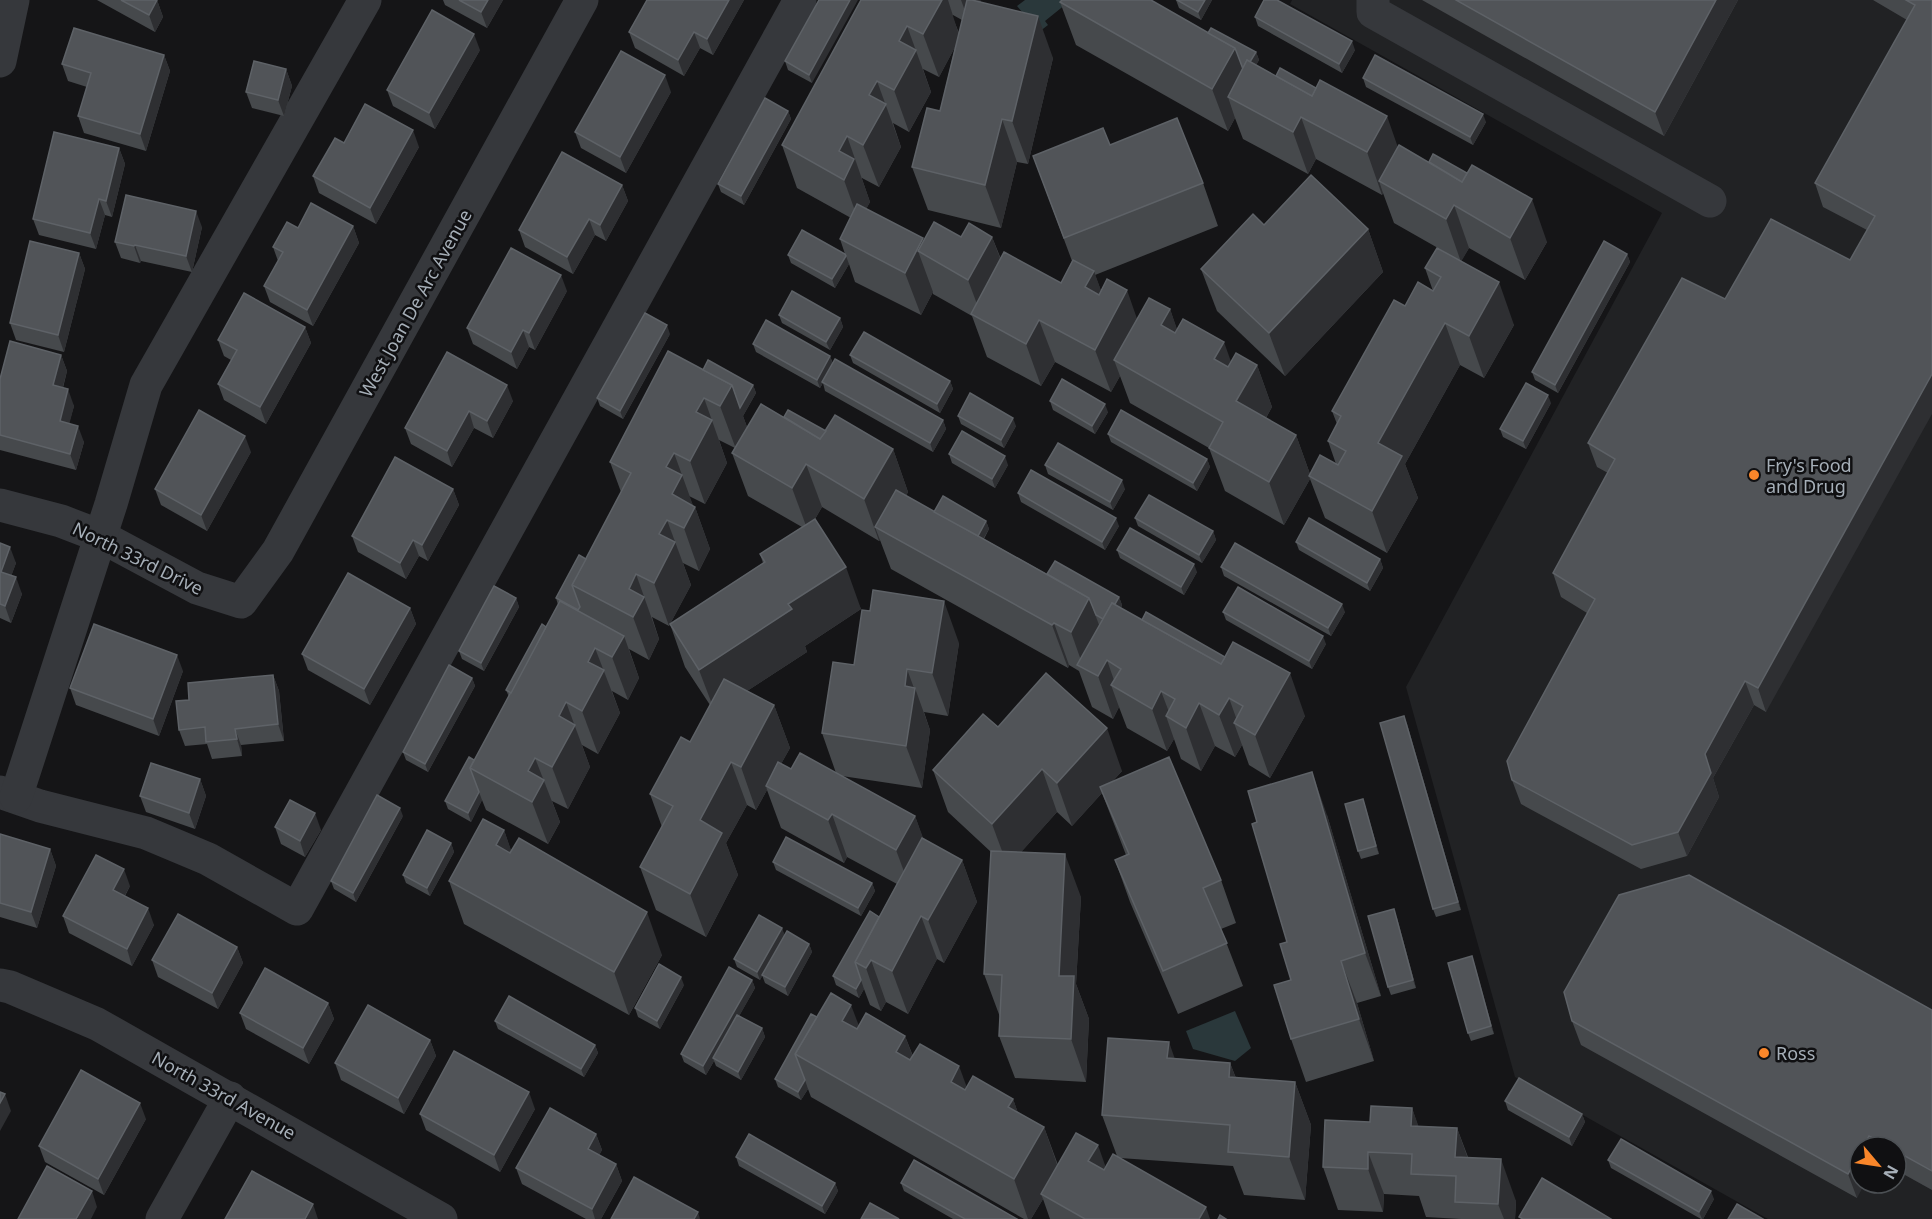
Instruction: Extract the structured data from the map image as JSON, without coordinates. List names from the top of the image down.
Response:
{
  "streets": {
    "street": ["West Joan De Arc Avenue", "North 33rd Drive", "North 33rd Avenue"]
  },
  "crossings": [
    ["West Joan De Arc Avenue", "North 33rd Drive"]
  ],
  "places": ["Fry's Food and Drug", "Ross"],
  "north": "bottom right"
}
